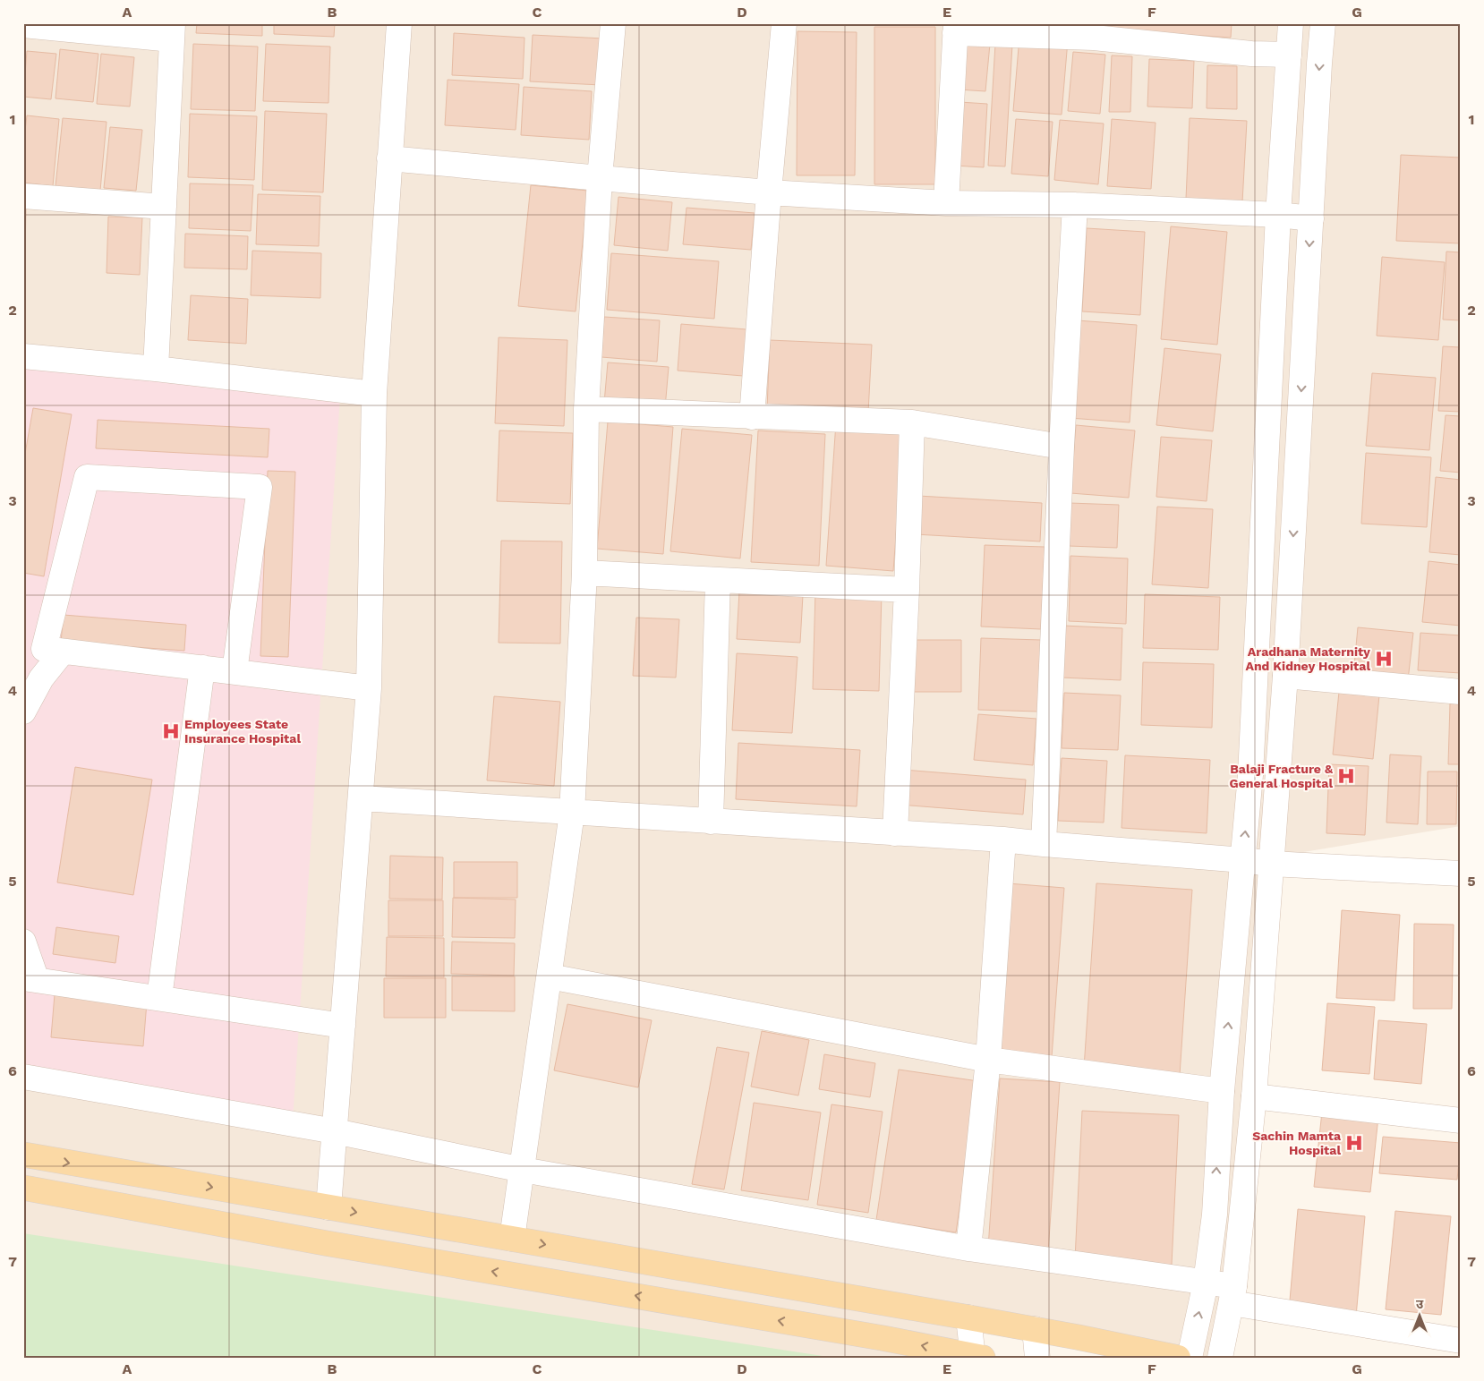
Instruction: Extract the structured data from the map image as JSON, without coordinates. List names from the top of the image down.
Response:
{
  "places": {
    "hospital": [
      "Aradhana Maternity And Kidney Hospital",
      "Employees State Insurance Hospital",
      "Balaji Fracture & General Hospital",
      "Sachin Mamta Hospital"
    ]
  },
  "north": "top",
  "grid": {
    "columns": [
      "A",
      "B",
      "C",
      "D",
      "E",
      "F",
      "G"
    ],
    "rows": [
      "1",
      "2",
      "3",
      "4",
      "5",
      "6",
      "7"
    ]
  }
}
